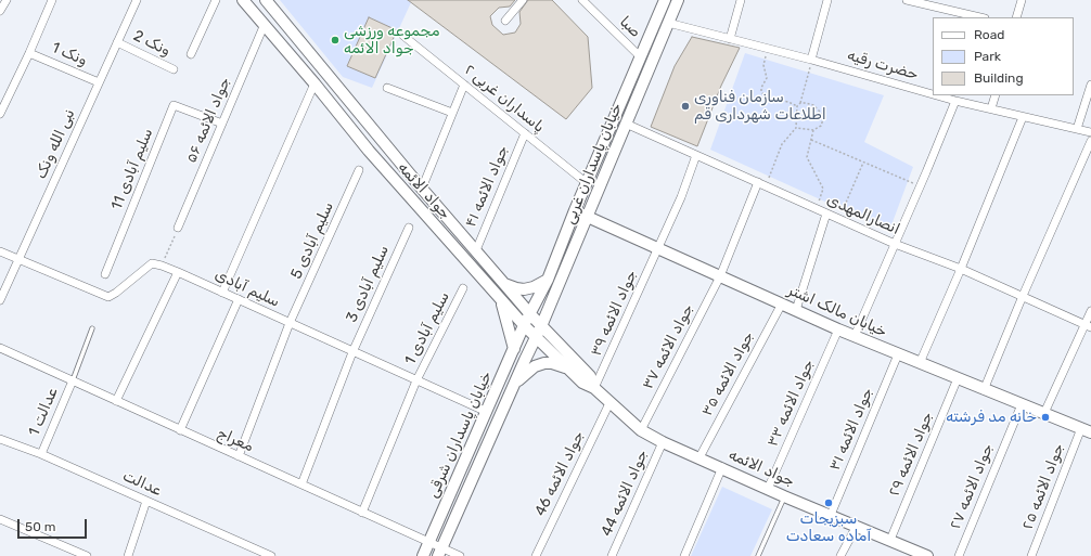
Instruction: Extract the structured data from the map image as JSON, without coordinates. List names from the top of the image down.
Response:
{
  "streets": {
    "street": [
      "صبا",
      "ونک 2",
      "ونک 1",
      "حضرت رقیه",
      "پاسداران غربی ۲",
      "جواد الائمه ۵۶",
      "نبی الله ونک",
      "خیابان پاسداران غربی",
      "سلیم آبادی 11",
      "جواد الائمه ۴۱",
      "جواد الائمه",
      "انصارالمهدی",
      "سلیم آبادی 5",
      "سلیم آبادی 3",
      "سلیم آبادی",
      "خیابان مالک اشتر",
      "جواد الائمه ۳۹",
      "سلیم آبادی 1",
      "جواد الائمه ۳۷",
      "جواد الائمه ۳۵",
      "جواد الائمه ۳۳",
      "عدالت 1",
      "جواد الائمه ۳۱",
      "خیابان پاسداران شرقی",
      "معراج",
      "جواد الائمه ۲۹",
      "جواد الائمه 46",
      "عدالت",
      "جواد الائمه ۲۷",
      "جواد الائمه ۲۵",
      "جواد الائمه 44"
    ]
  },
  "crossings": [
    ["صبا", "خیابان پاسداران غربی"],
    ["ونک 2", "نبی الله ونک"],
    ["ونک 1", "نبی الله ونک"],
    ["حضرت رقیه", "خیابان پاسداران غربی"],
    ["پاسداران غربی ۲", "خیابان پاسداران غربی"],
    ["پاسداران غربی ۲", "جواد الائمه ۴۱"],
    ["جواد الائمه ۵۶", "سلیم آبادی 11"],
    ["جواد الائمه ۵۶", "جواد الائمه"],
    ["خیابان پاسداران غربی", "جواد الائمه"],
    ["خیابان پاسداران غربی", "انصارالمهدی"],
    ["خیابان پاسداران غربی", "خیابان مالک اشتر"],
    ["خیابان پاسداران غربی", "خیابان پاسداران شرقی"],
    ["جواد الائمه ۴۱", "جواد الائمه"],
    ["جواد الائمه", "جواد الائمه ۳۹"],
    ["جواد الائمه", "جواد الائمه ۳۷"],
    ["جواد الائمه", "جواد الائمه ۳۵"],
    ["جواد الائمه", "جواد الائمه ۳۳"],
    ["جواد الائمه", "جواد الائمه ۳۱"],
    ["جواد الائمه", "خیابان پاسداران شرقی"],
    ["جواد الائمه", "جواد الائمه ۲۹"],
    ["جواد الائمه", "جواد الائمه 46"],
    ["جواد الائمه", "جواد الائمه 44"],
    ["انصارالمهدی", "جواد الائمه ۳۹"],
    ["انصارالمهدی", "جواد الائمه ۳۷"],
    ["سلیم آبادی 5", "سلیم آبادی"],
    ["سلیم آبادی 5", "معراج"],
    ["سلیم آبادی 3", "سلیم آبادی"],
    ["سلیم آبادی 3", "معراج"],
    ["سلیم آبادی", "سلیم آبادی 1"],
    ["سلیم آبادی", "خیابان پاسداران شرقی"],
    ["خیابان مالک اشتر", "جواد الائمه ۳۹"],
    ["خیابان مالک اشتر", "جواد الائمه ۳۷"],
    ["خیابان مالک اشتر", "جواد الائمه ۳۵"],
    ["خیابان مالک اشتر", "جواد الائمه ۳۳"],
    ["خیابان مالک اشتر", "جواد الائمه ۳۱"],
    ["خیابان مالک اشتر", "جواد الائمه ۲۹"],
    ["خیابان مالک اشتر", "جواد الائمه ۲۷"],
    ["خیابان مالک اشتر", "جواد الائمه ۲۵"],
    ["سلیم آبادی 1", "معراج"],
    ["عدالت 1", "معراج"],
    ["عدالت 1", "عدالت"],
    ["خیابان پاسداران شرقی", "معراج"]
  ],
  "places": [
    "مجموعه ورزشی جواد الائمه",
    "سازمان فناوری اطلاعات شهرداری قم",
    "خانه مد فرشته",
    "سبزیجات آماده سعادت"
  ],
  "legend": ["Road", "Park", "Building"],
  "scale_bar": "50 m"
}
